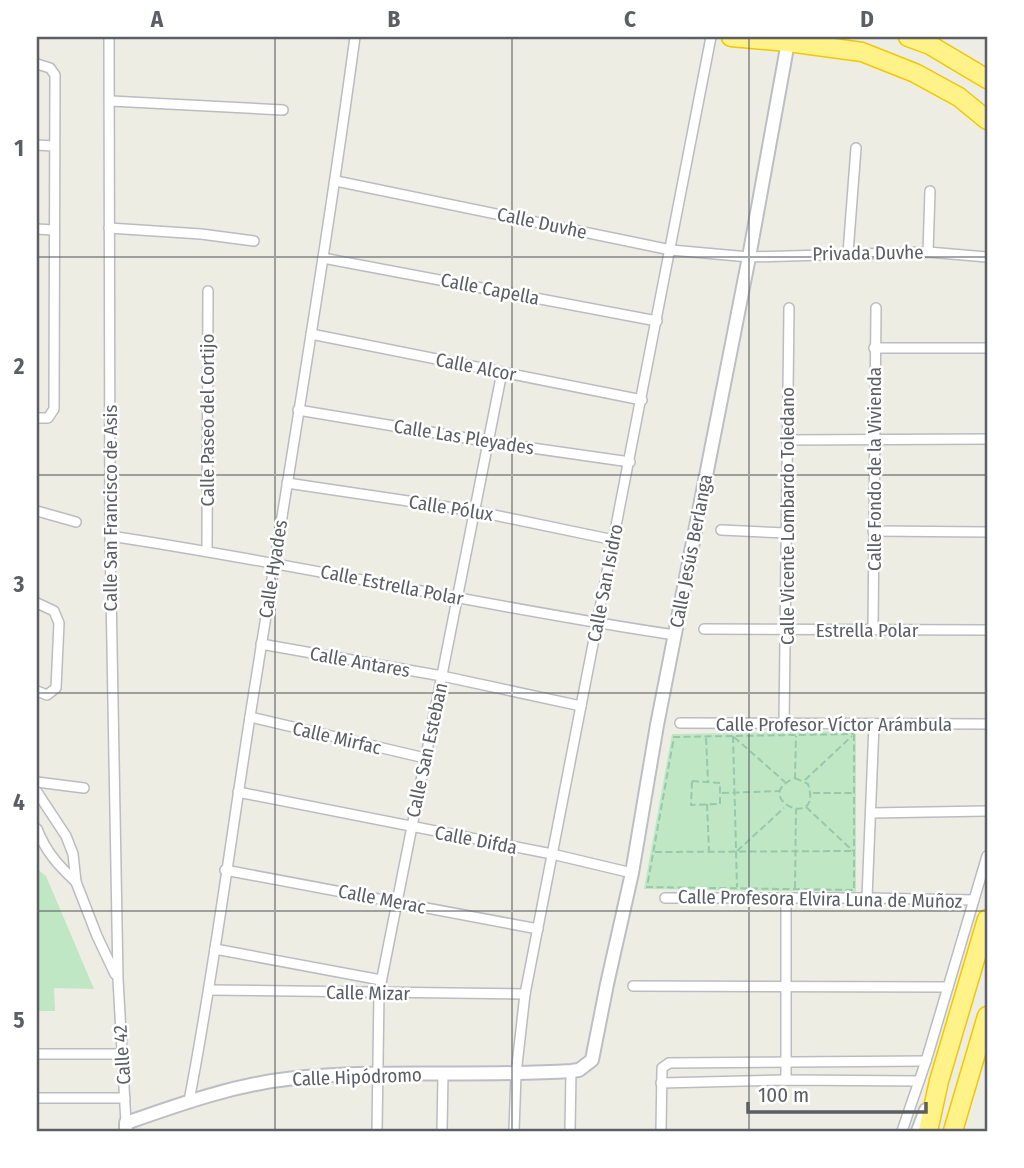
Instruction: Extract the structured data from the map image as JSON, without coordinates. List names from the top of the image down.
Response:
{
  "streets": {
    "street": [
      "Calle Duvhe",
      "Privada Duvhe",
      "Calle Capella",
      "Calle Alcor",
      "Calle Paseo del Cortijo",
      "Calle Las Pleyades",
      "Calle Fondo de la Vivienda",
      "Calle San Francisco de Asis",
      "Calle Pólux",
      "Calle Vicente Lombardo Toledano",
      "Calle Jesús Berlanga",
      "Calle Hyades",
      "Calle San Isidro",
      "Calle Estrella Polar",
      "Estrella Polar",
      "Calle Antares",
      "Calle Profesor Víctor Arámbula",
      "Calle Mirfac",
      "Calle San Esteban",
      "Calle Difda",
      "Calle Merac",
      "Calle Profesora Elvira Luna de Muñoz",
      "Calle Mizar",
      "Calle 42",
      "Calle Hipódromo"
    ]
  },
  "crossings": [
    ["Calle Duvhe", "Privada Duvhe"],
    ["Calle Duvhe", "Calle Jesús Berlanga"],
    ["Calle Duvhe", "Calle Hyades"],
    ["Calle Duvhe", "Calle San Isidro"],
    ["Privada Duvhe", "Calle Jesús Berlanga"],
    ["Calle Capella", "Calle Hyades"],
    ["Calle Capella", "Calle San Isidro"],
    ["Calle Alcor", "Calle Hyades"],
    ["Calle Alcor", "Calle San Isidro"],
    ["Calle Alcor", "Calle San Esteban"],
    ["Calle Paseo del Cortijo", "Calle Estrella Polar"],
    ["Calle Las Pleyades", "Calle Hyades"],
    ["Calle Las Pleyades", "Calle San Isidro"],
    ["Calle Las Pleyades", "Calle San Esteban"],
    ["Calle Fondo de la Vivienda", "Estrella Polar"],
    ["Calle San Francisco de Asis", "Calle Estrella Polar"],
    ["Calle San Francisco de Asis", "Calle 42"],
    ["Calle Pólux", "Calle Hyades"],
    ["Calle Pólux", "Calle San Isidro"],
    ["Calle Pólux", "Calle San Esteban"],
    ["Calle Vicente Lombardo Toledano", "Estrella Polar"],
    ["Calle Vicente Lombardo Toledano", "Calle Profesor Víctor Arámbula"],
    ["Calle Jesús Berlanga", "Calle Estrella Polar"],
    ["Calle Jesús Berlanga", "Calle Difda"],
    ["Calle Jesús Berlanga", "Calle Hipódromo"],
    ["Calle Hyades", "Calle Estrella Polar"],
    ["Calle Hyades", "Calle Antares"],
    ["Calle Hyades", "Calle Mirfac"],
    ["Calle Hyades", "Calle Difda"],
    ["Calle Hyades", "Calle Merac"],
    ["Calle Hyades", "Calle Mizar"],
    ["Calle Hyades", "Calle Hipódromo"],
    ["Calle San Isidro", "Calle Estrella Polar"],
    ["Calle San Isidro", "Calle Antares"],
    ["Calle San Isidro", "Calle Difda"],
    ["Calle San Isidro", "Calle Merac"],
    ["Calle San Isidro", "Calle Mizar"],
    ["Calle San Isidro", "Calle Hipódromo"],
    ["Calle Estrella Polar", "Calle San Esteban"],
    ["Calle Antares", "Calle San Esteban"],
    ["Calle Mirfac", "Calle San Esteban"],
    ["Calle San Esteban", "Calle Difda"],
    ["Calle San Esteban", "Calle Merac"],
    ["Calle San Esteban", "Calle Mizar"],
    ["Calle San Esteban", "Calle Hipódromo"],
    ["Calle 42", "Calle Hipódromo"]
  ],
  "scale_bar": "100 m",
  "grid": {
    "columns": [
      "A",
      "B",
      "C",
      "D"
    ],
    "rows": [
      "1",
      "2",
      "3",
      "4",
      "5"
    ]
  }
}
